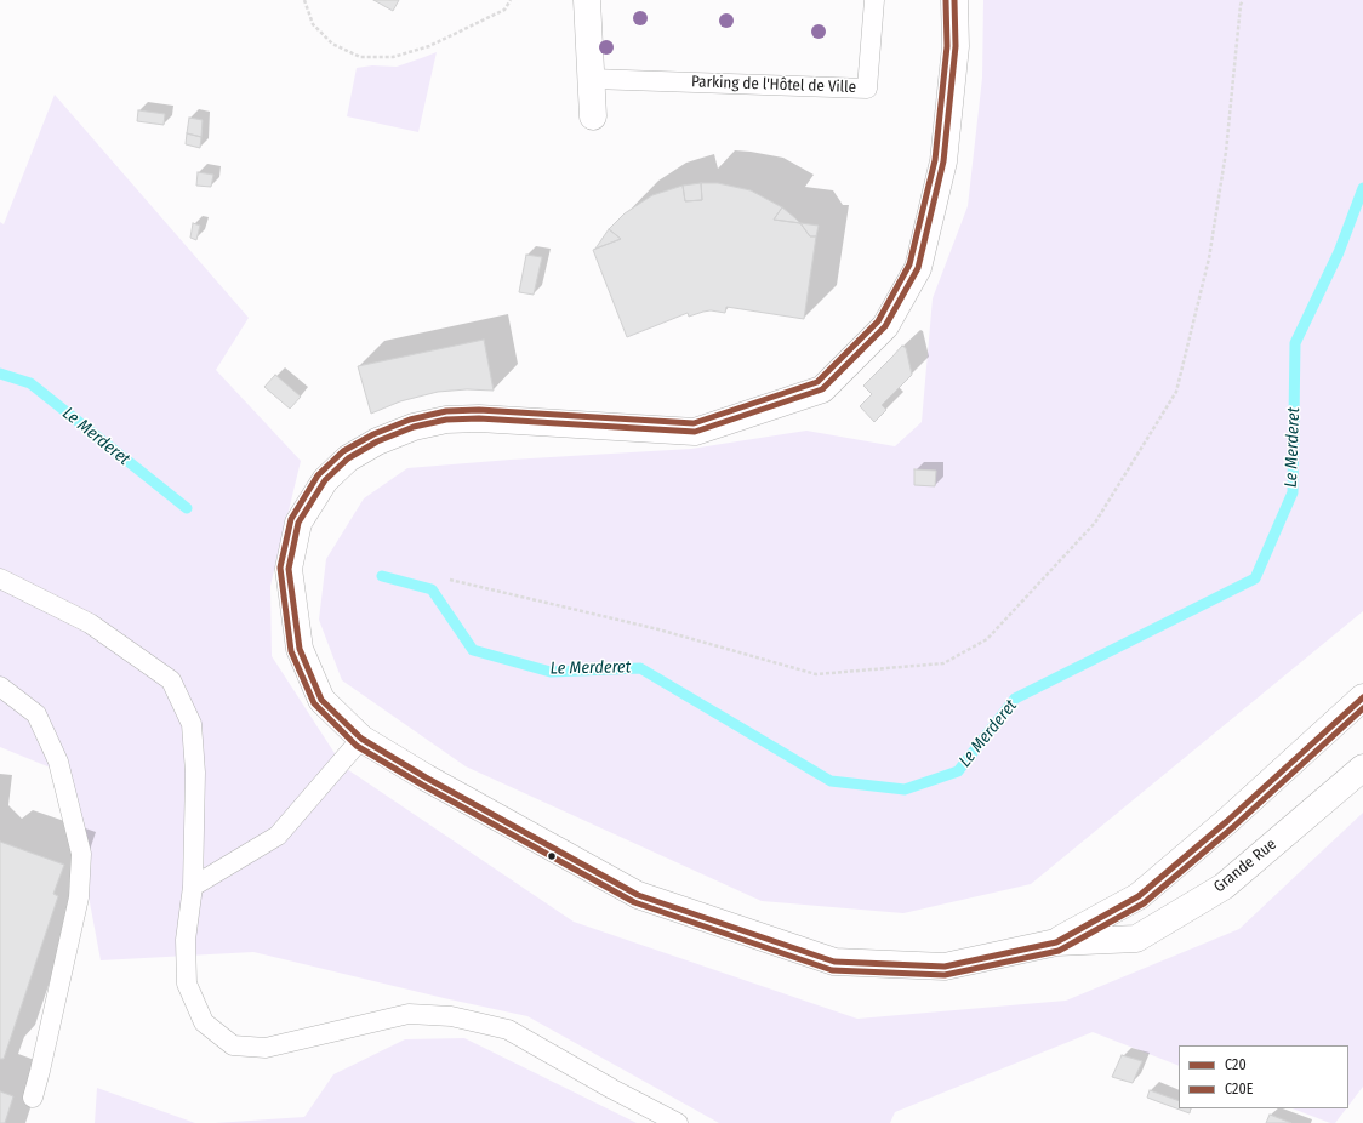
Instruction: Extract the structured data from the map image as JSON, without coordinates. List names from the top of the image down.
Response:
{
  "streets": {
    "street": ["Grande Rue"],
    "lane": ["Parking de l'Hôtel de Ville"]
  },
  "water": ["Le Merderet"],
  "lines": ["transit line C20", "transit line C20E"],
  "legend": ["C20", "C20E"]
}
